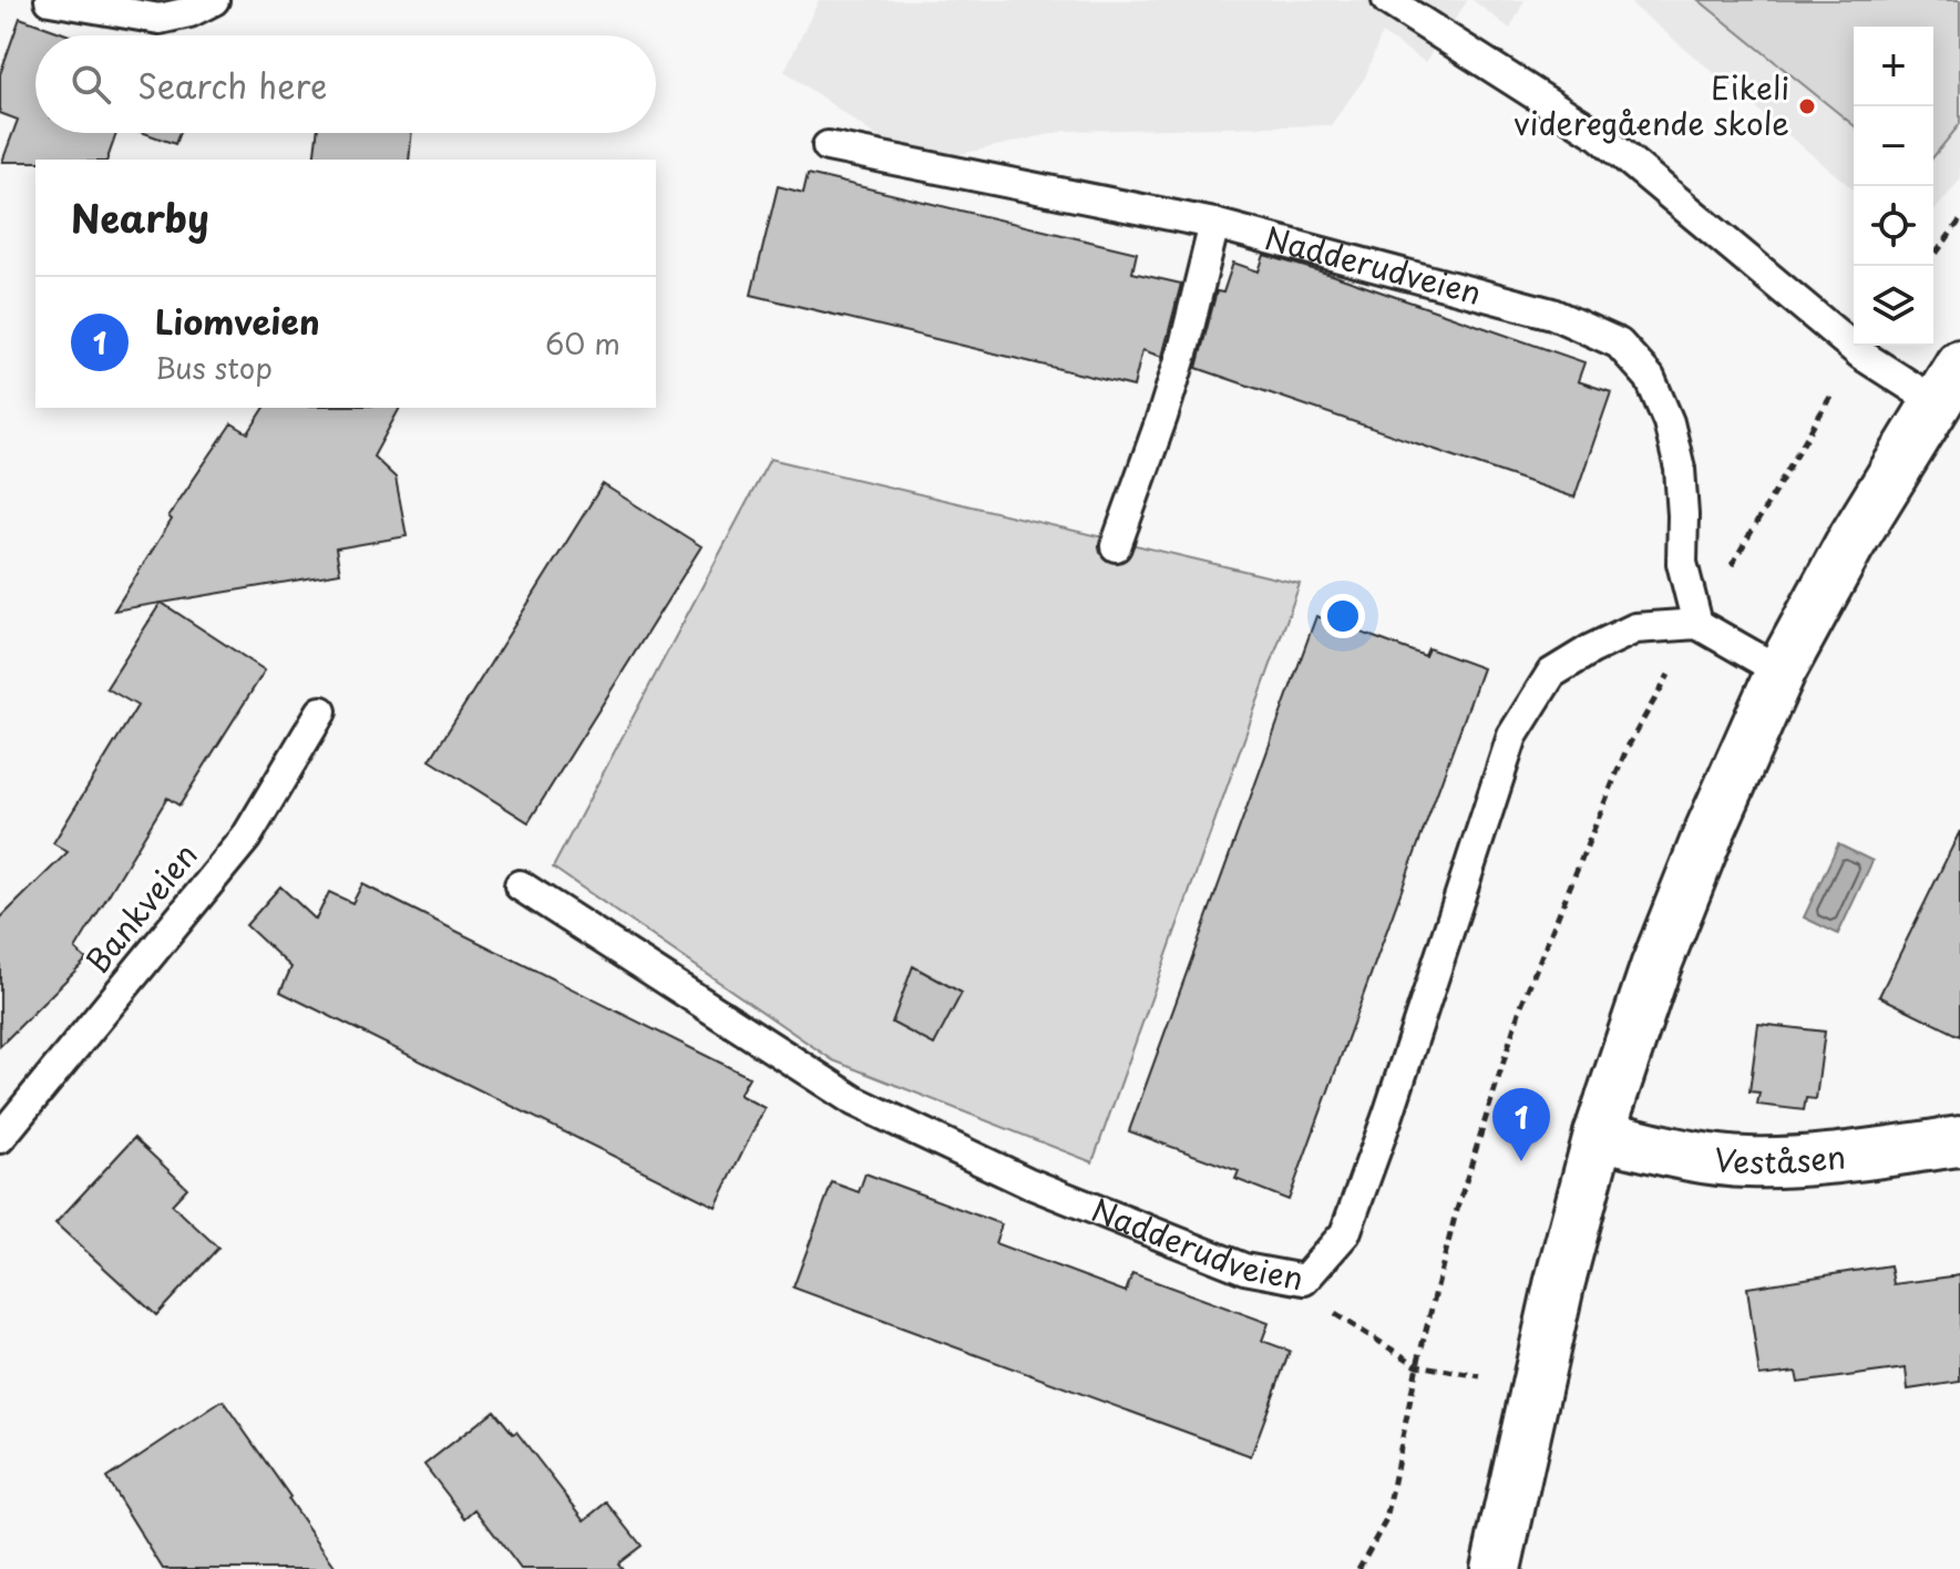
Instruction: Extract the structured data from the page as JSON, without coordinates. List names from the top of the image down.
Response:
{
  "streets": {
    "main road": ["Veståsen"],
    "lane": ["Nadderudveien", "Bankveien"]
  },
  "places": ["Eikeli videregående skole"],
  "page": {
    "map_buttons": ["+", "−"],
    "search": "Search here",
    "heading": "Nearby",
    "list": [
      {
        "mark": "1",
        "name": "Liomveien",
        "note": "Bus stop",
        "value": "60 m"
      }
    ],
    "pins": "1"
  }
}
